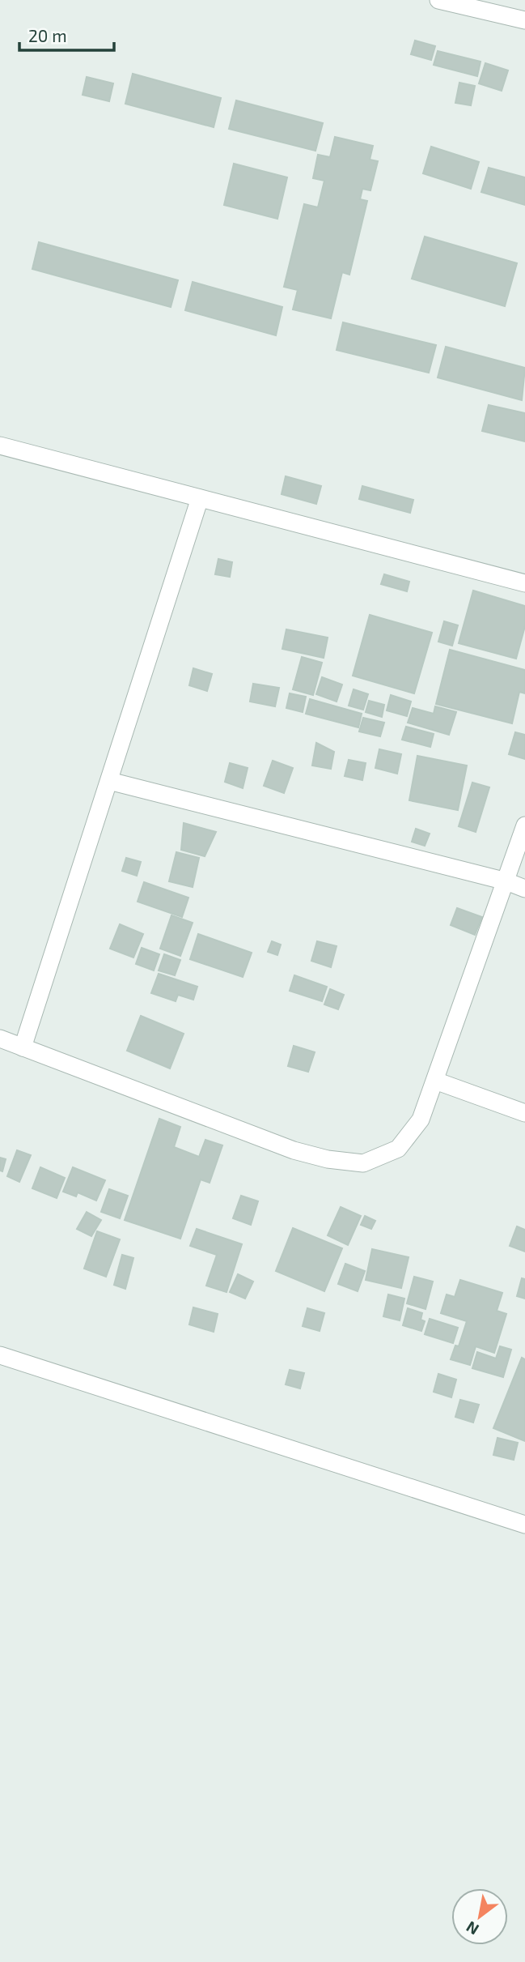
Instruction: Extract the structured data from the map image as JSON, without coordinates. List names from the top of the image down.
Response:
{
  "scale_bar": "20 m",
  "north": "bottom left"
}
